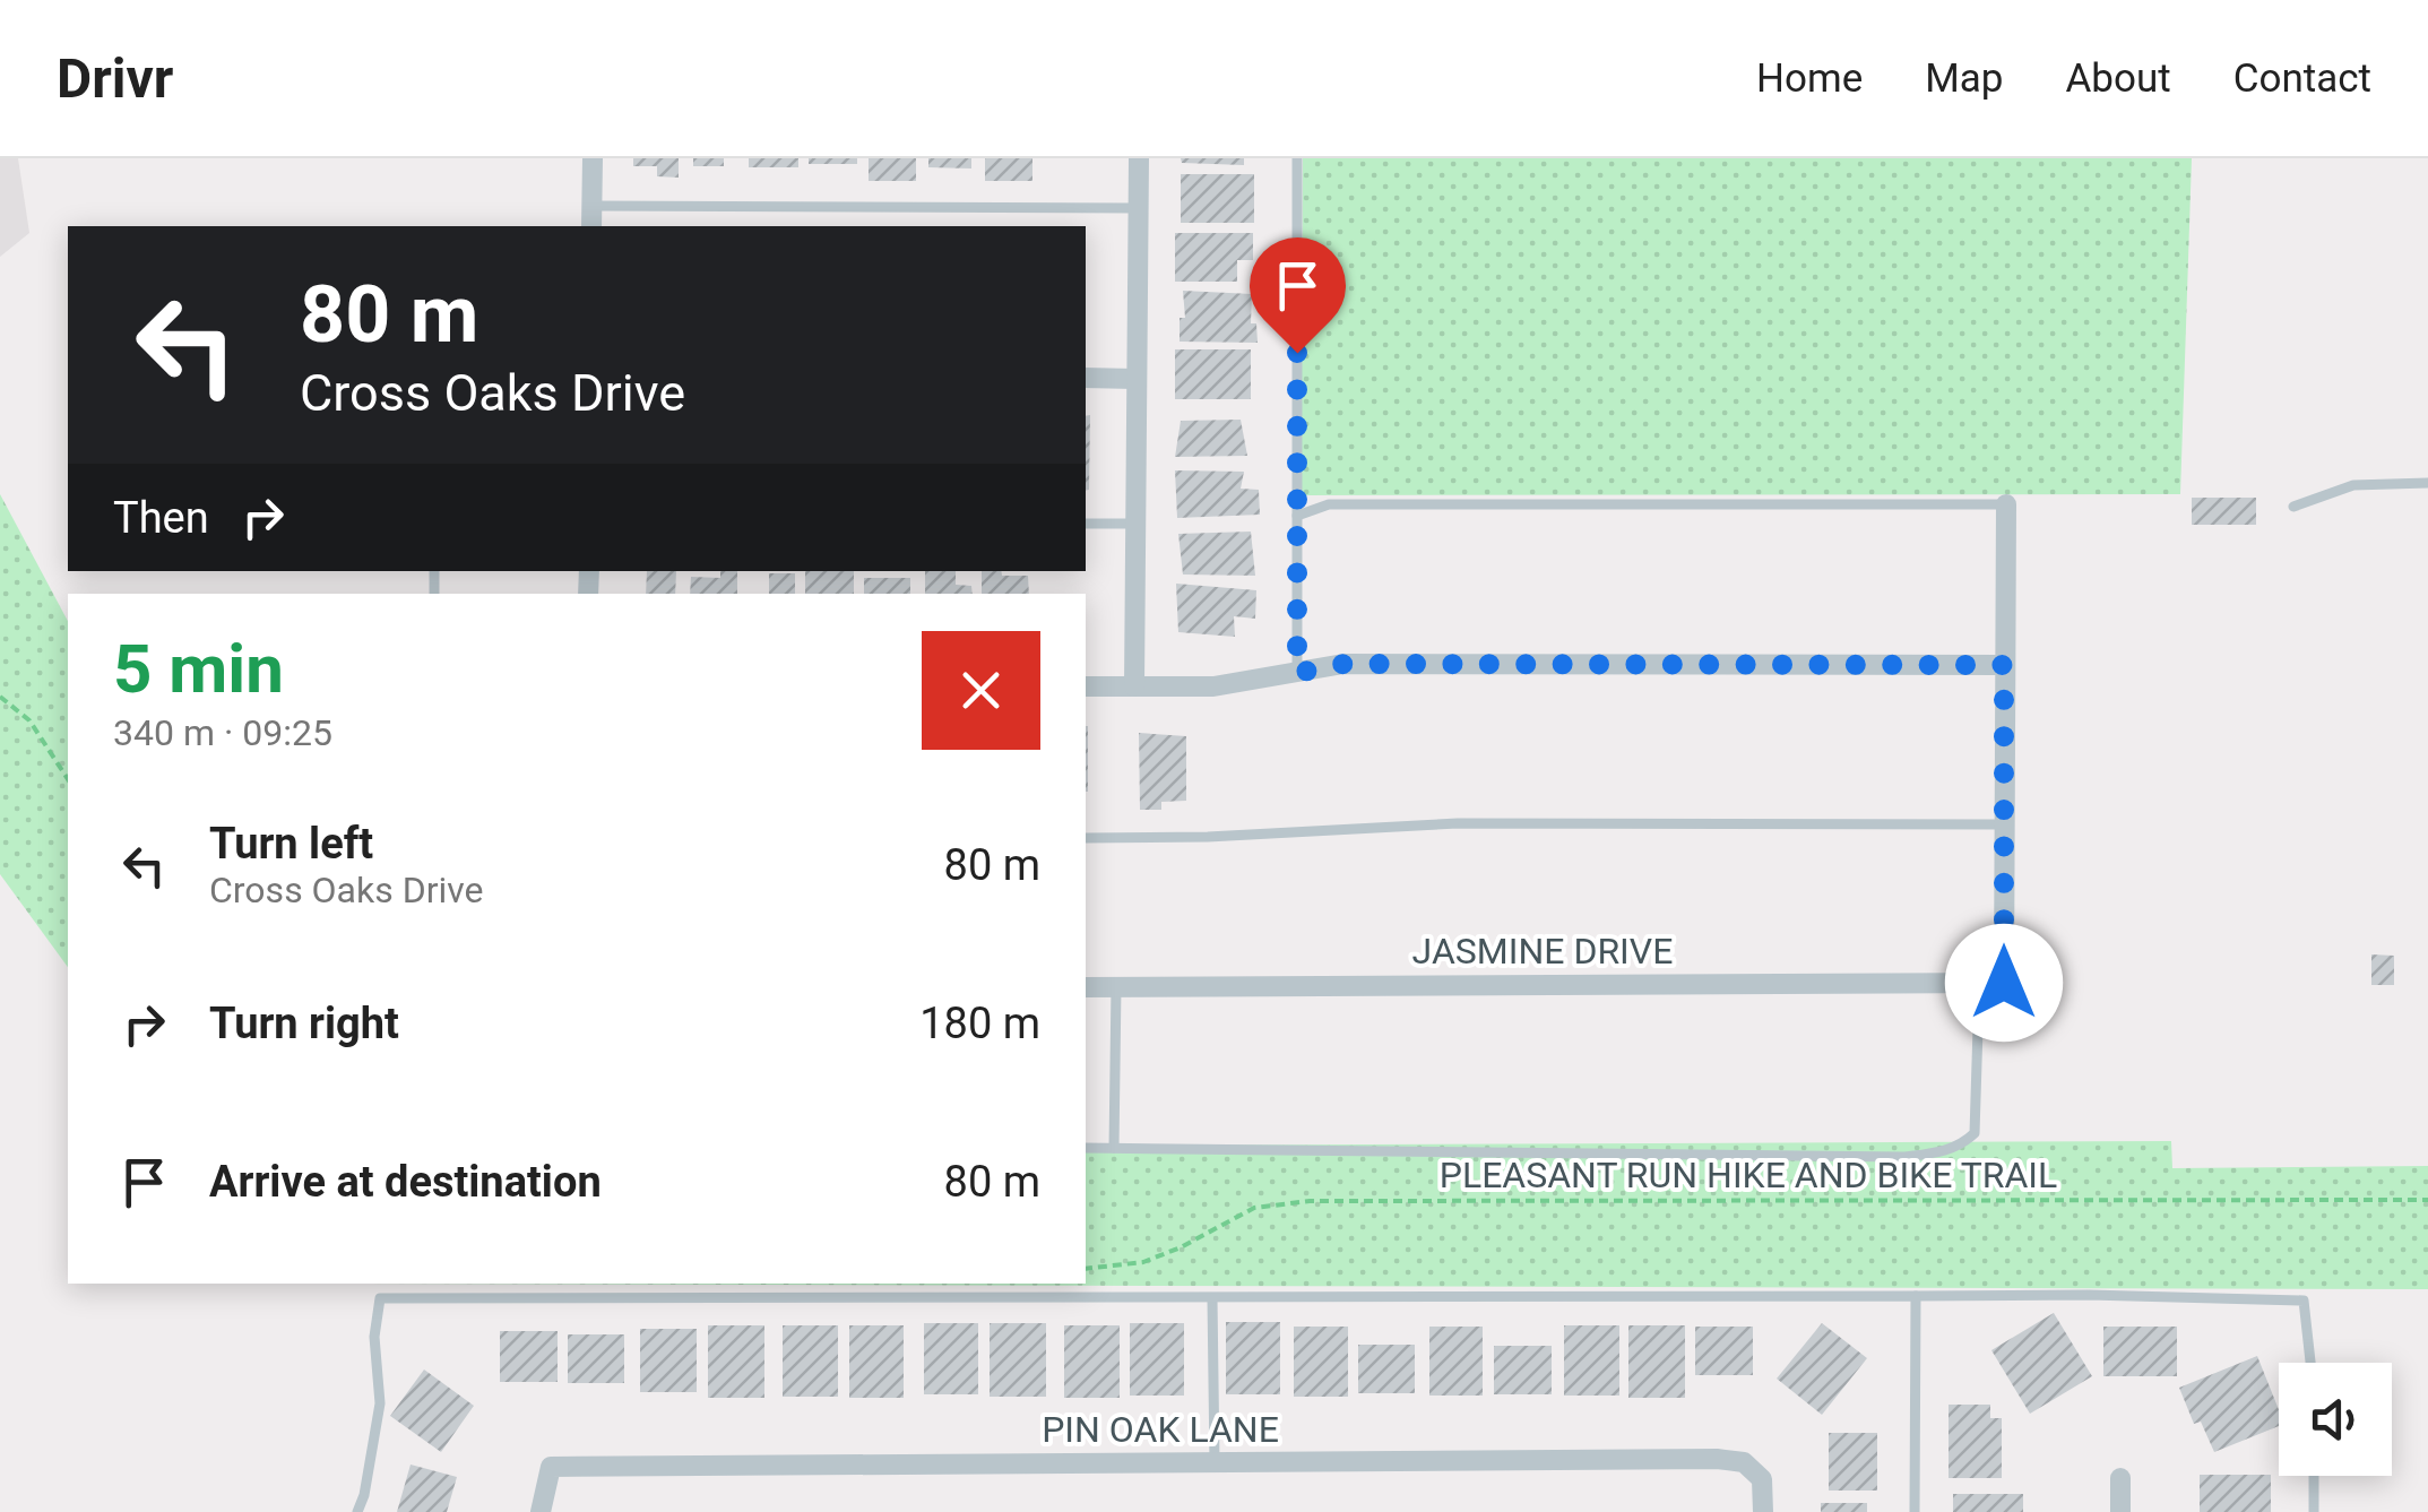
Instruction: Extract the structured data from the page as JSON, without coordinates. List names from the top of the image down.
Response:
{
  "streets": {
    "street": ["JASMINE DRIVE", "PIN OAK LANE"],
    "path": ["PLEASANT RUN HIKE AND BIKE TRAIL"]
  },
  "page": {
    "header": "Drivr",
    "nav": [
      "Home",
      "Map",
      "About",
      "Contact"
    ],
    "turn": ["80 m", "Cross Oaks Drive"],
    "then": "Then",
    "heading": ["5 min", "340 m · 09:25"],
    "list": [
      {
        "name": "Turn left",
        "note": "Cross Oaks Drive",
        "value": "80 m"
      },
      {
        "name": "Turn right",
        "value": "180 m"
      },
      {
        "name": "Arrive at destination",
        "value": "80 m"
      }
    ]
  }
}
